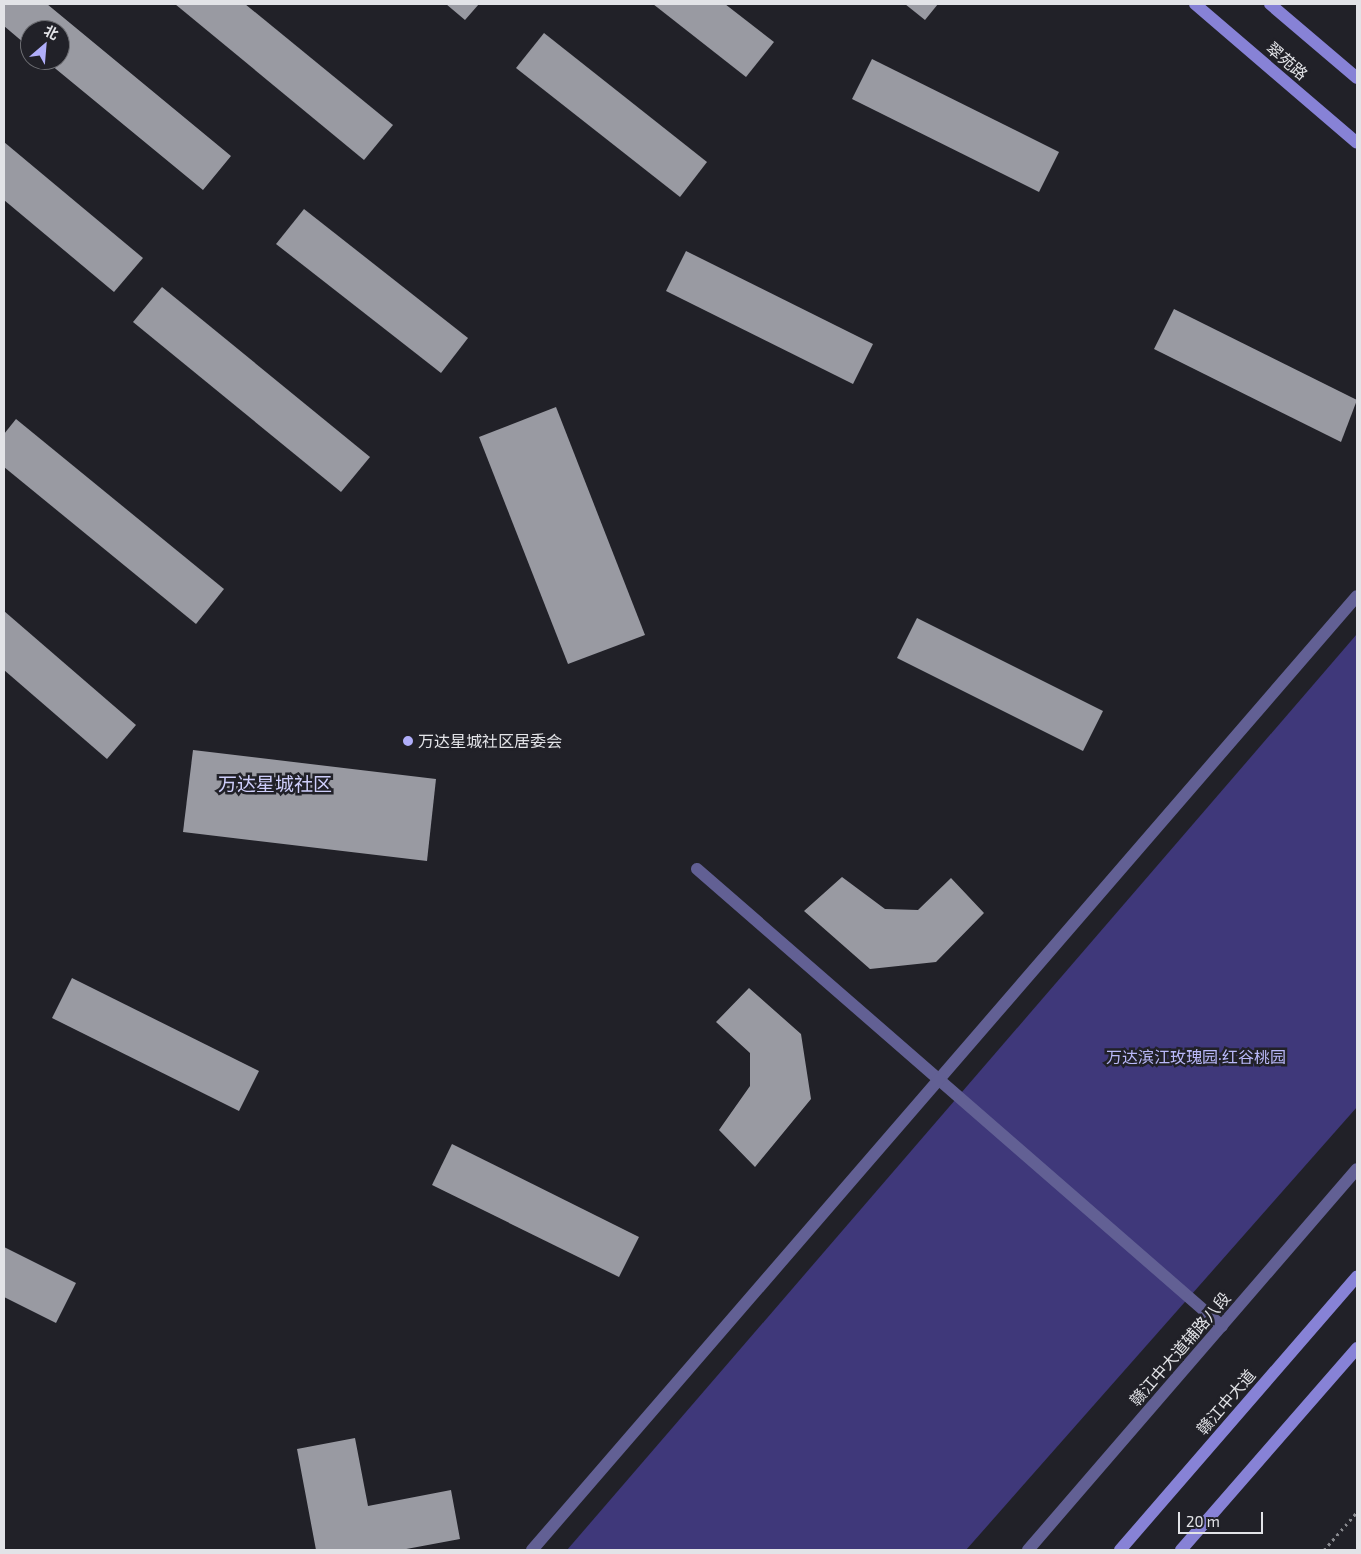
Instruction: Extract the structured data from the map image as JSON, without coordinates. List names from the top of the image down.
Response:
{
  "streets": {
    "main road": ["翠苑路", "赣江中大道"],
    "street": ["赣江中大道辅路八段"]
  },
  "districts": ["万达星城社区"],
  "parks": ["万达滨江玫瑰园·红谷桃园"],
  "places": ["万达星城社区居委会"],
  "scale_bar": "20 m",
  "north": "top right"
}
